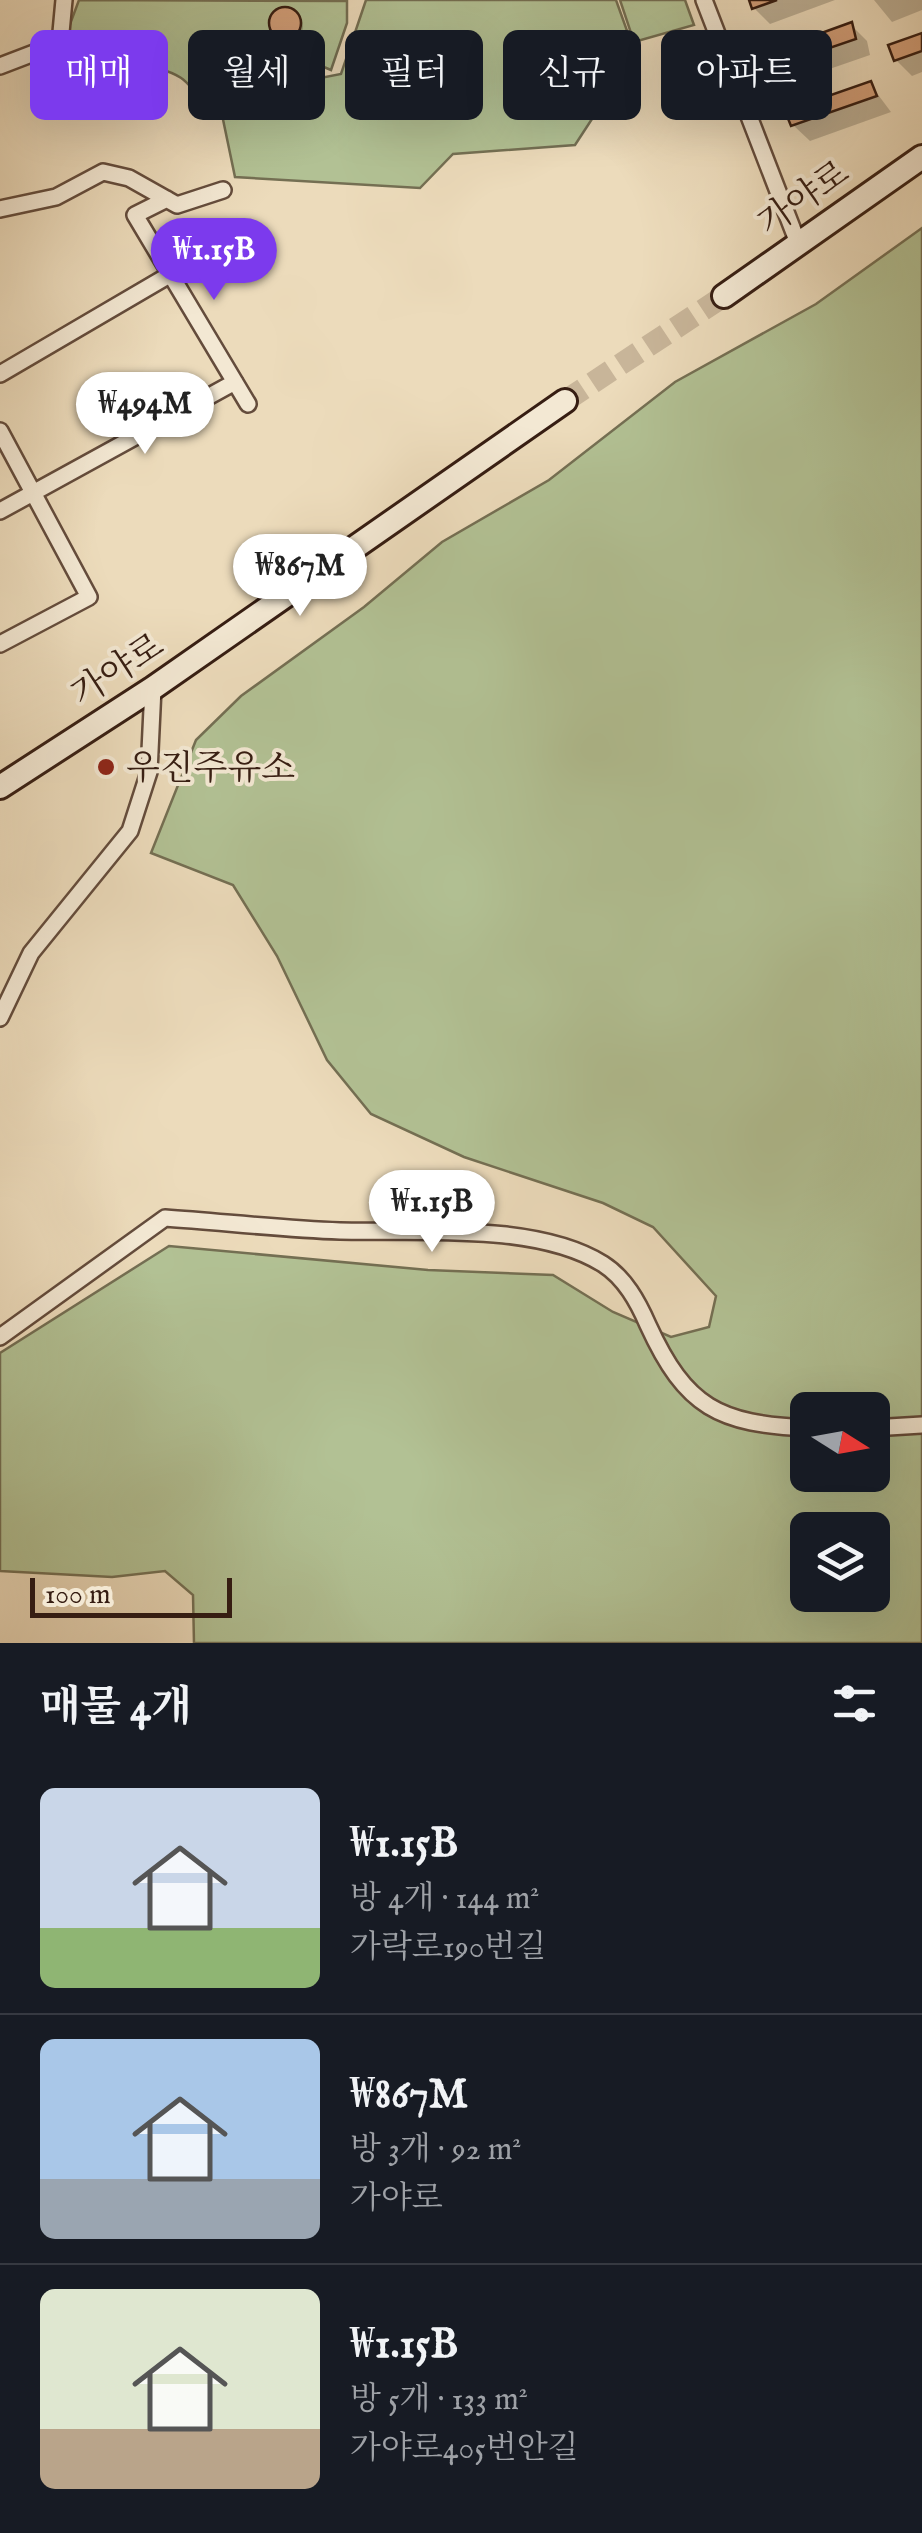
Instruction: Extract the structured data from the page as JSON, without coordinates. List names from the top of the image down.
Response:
{
  "streets": {
    "main road": ["가야로"]
  },
  "places": ["우진주유소"],
  "scale_bar": "100 m",
  "north": "right",
  "page": {
    "chip": [
      "매매",
      "월세",
      "필터",
      "신규",
      "아파트"
    ],
    "price": [
      "₩1.15B",
      "₩494M",
      "₩867M",
      "₩1.15B"
    ],
    "scale": "100 m",
    "heading": "매물 4개",
    "list": [
      {
        "name": "₩1.15B",
        "note": "방 4개 · 144 m² · 가락로190번길"
      },
      {
        "name": "₩867M",
        "note": "방 3개 · 92 m² · 가야로"
      },
      {
        "name": "₩1.15B",
        "note": "방 5개 · 133 m² · 가야로405번안길"
      }
    ]
  }
}
